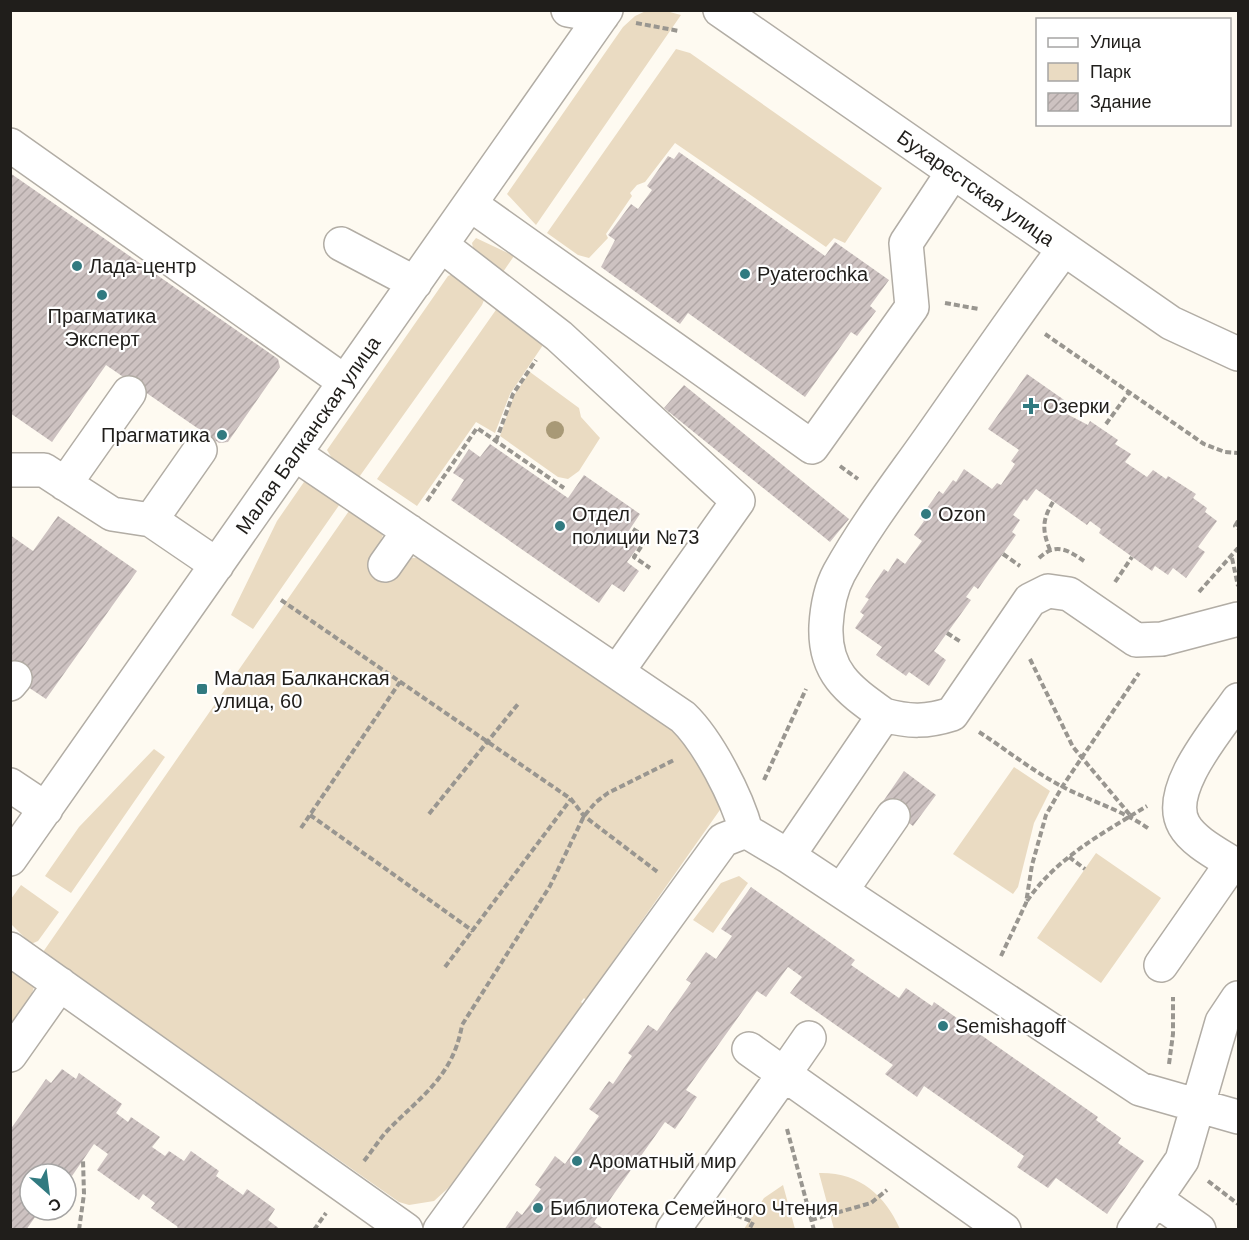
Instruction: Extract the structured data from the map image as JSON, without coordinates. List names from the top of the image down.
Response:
{
  "streets": {
    "street": ["Бухарестская улица", "Малая Балканская улица"]
  },
  "places": {
    "other": [
      "Лада-центр",
      "Pyaterochka",
      "Прагматика Эксперт",
      "Прагматика",
      "Ozon",
      "Отдел полиции №73",
      "Semishagoff",
      "Ароматный мир",
      "Библиотека Семейного Чтения"
    ],
    "health": ["Озерки"],
    "transit": ["Малая Балканская улица, 60"]
  },
  "legend": ["Улица", "Парк", "Здание"],
  "north": "bottom right"
}
